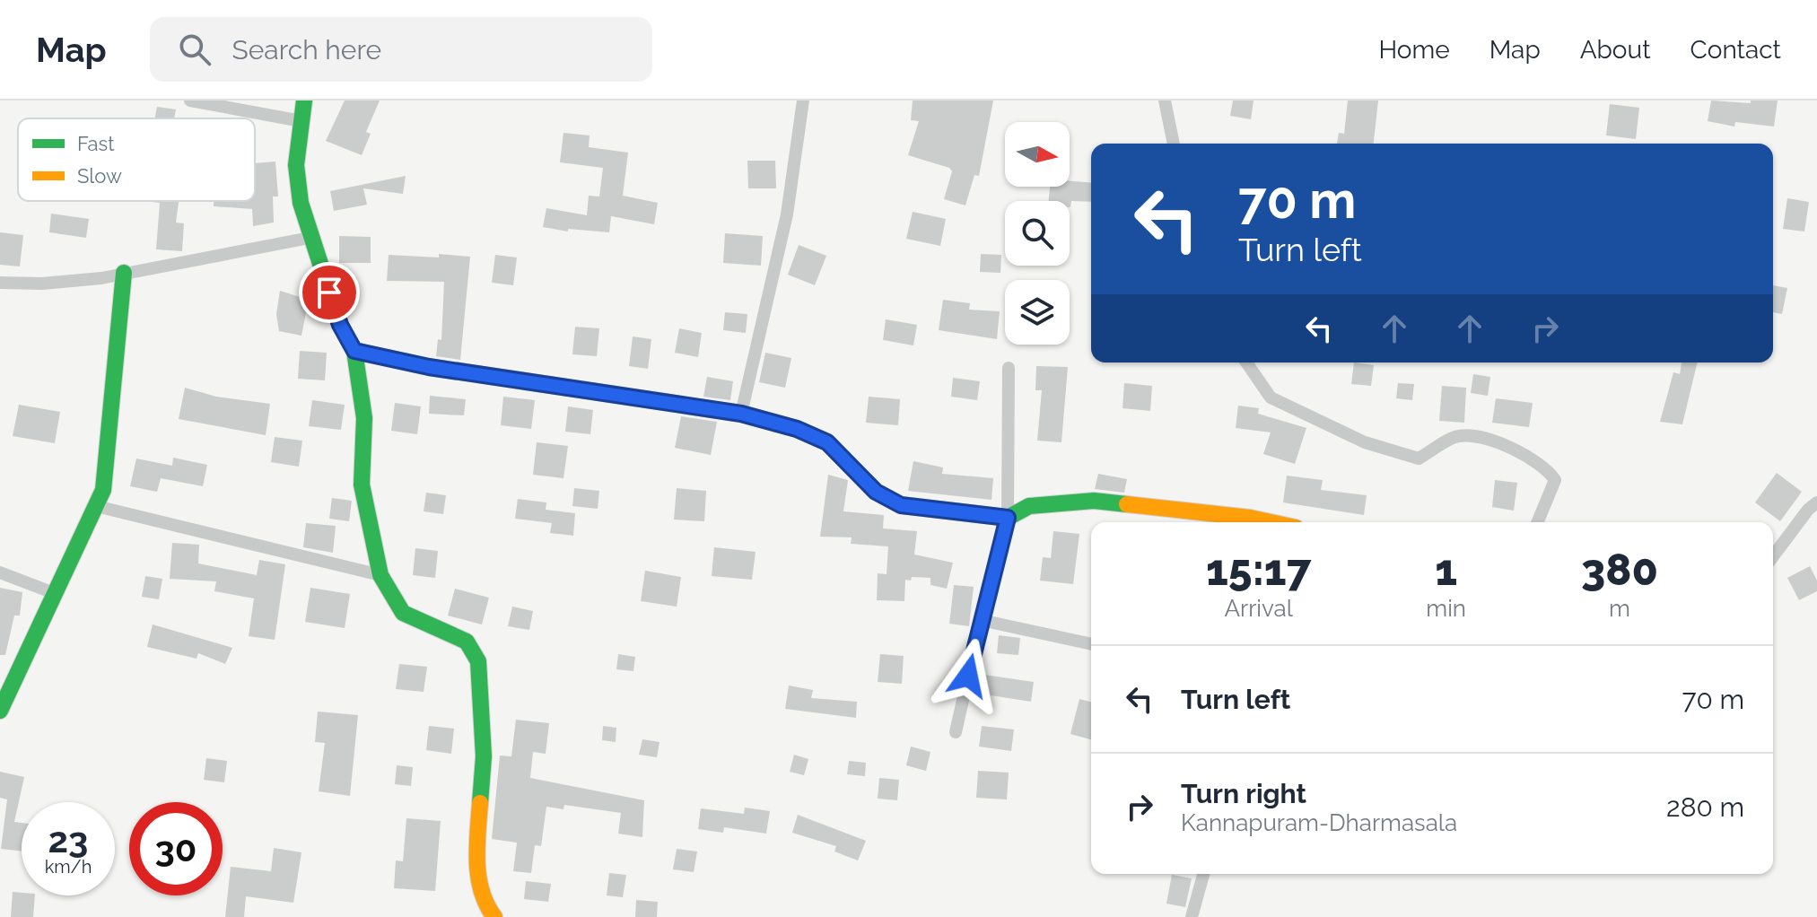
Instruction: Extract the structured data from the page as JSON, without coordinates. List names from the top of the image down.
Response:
{
  "legend": ["Fast", "Slow"],
  "north": "right",
  "page": {
    "header": "Map",
    "search": "Search here",
    "nav": [
      "Home",
      "Map",
      "About",
      "Contact"
    ],
    "turn": ["70 m", "Turn left"],
    "eta": [
      "15:17",
      "Arrival",
      "1",
      "min",
      "380",
      "m"
    ],
    "list": [
      {
        "name": "Turn left",
        "value": "70 m"
      },
      {
        "name": "Turn right",
        "note": "Kannapuram-Dharmasala",
        "value": "280 m"
      }
    ],
    "speed": "23 km/h",
    "limit": "30"
  }
}
